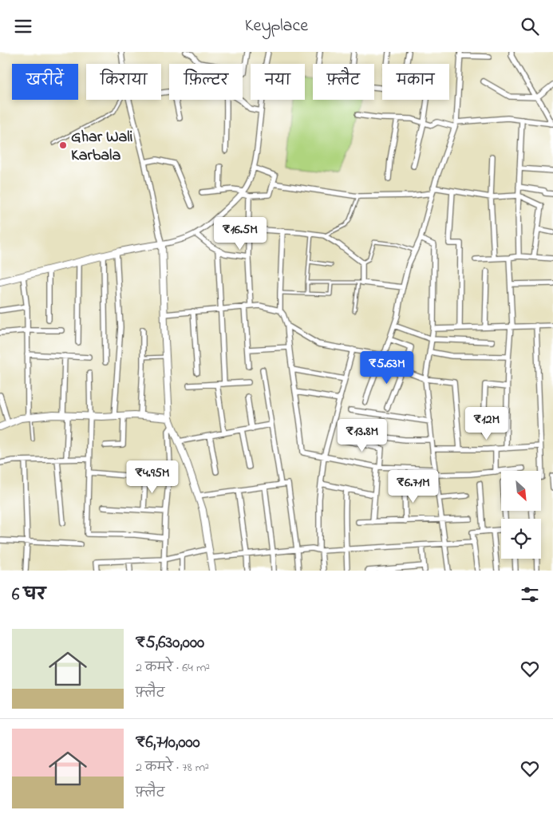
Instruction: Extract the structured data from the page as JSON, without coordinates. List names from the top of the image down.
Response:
{
  "places": ["Ghar Wali Karbala"],
  "north": "bottom right",
  "page": {
    "header": "Keyplace",
    "chip": [
      "खरीदें",
      "किराया",
      "फ़िल्टर",
      "नया",
      "फ़्लैट",
      "मकान"
    ],
    "price": [
      "₹16.5M",
      "₹5.63M",
      "₹12M",
      "₹13.8M",
      "₹4.95M",
      "₹6.71M"
    ],
    "heading": "6 घर",
    "list": [
      {
        "name": "₹5,630,000",
        "note": "2 कमरे · 64 m² · फ़्लैट"
      },
      {
        "name": "₹6,710,000",
        "note": "2 कमरे · 78 m² · फ़्लैट"
      }
    ]
  }
}
